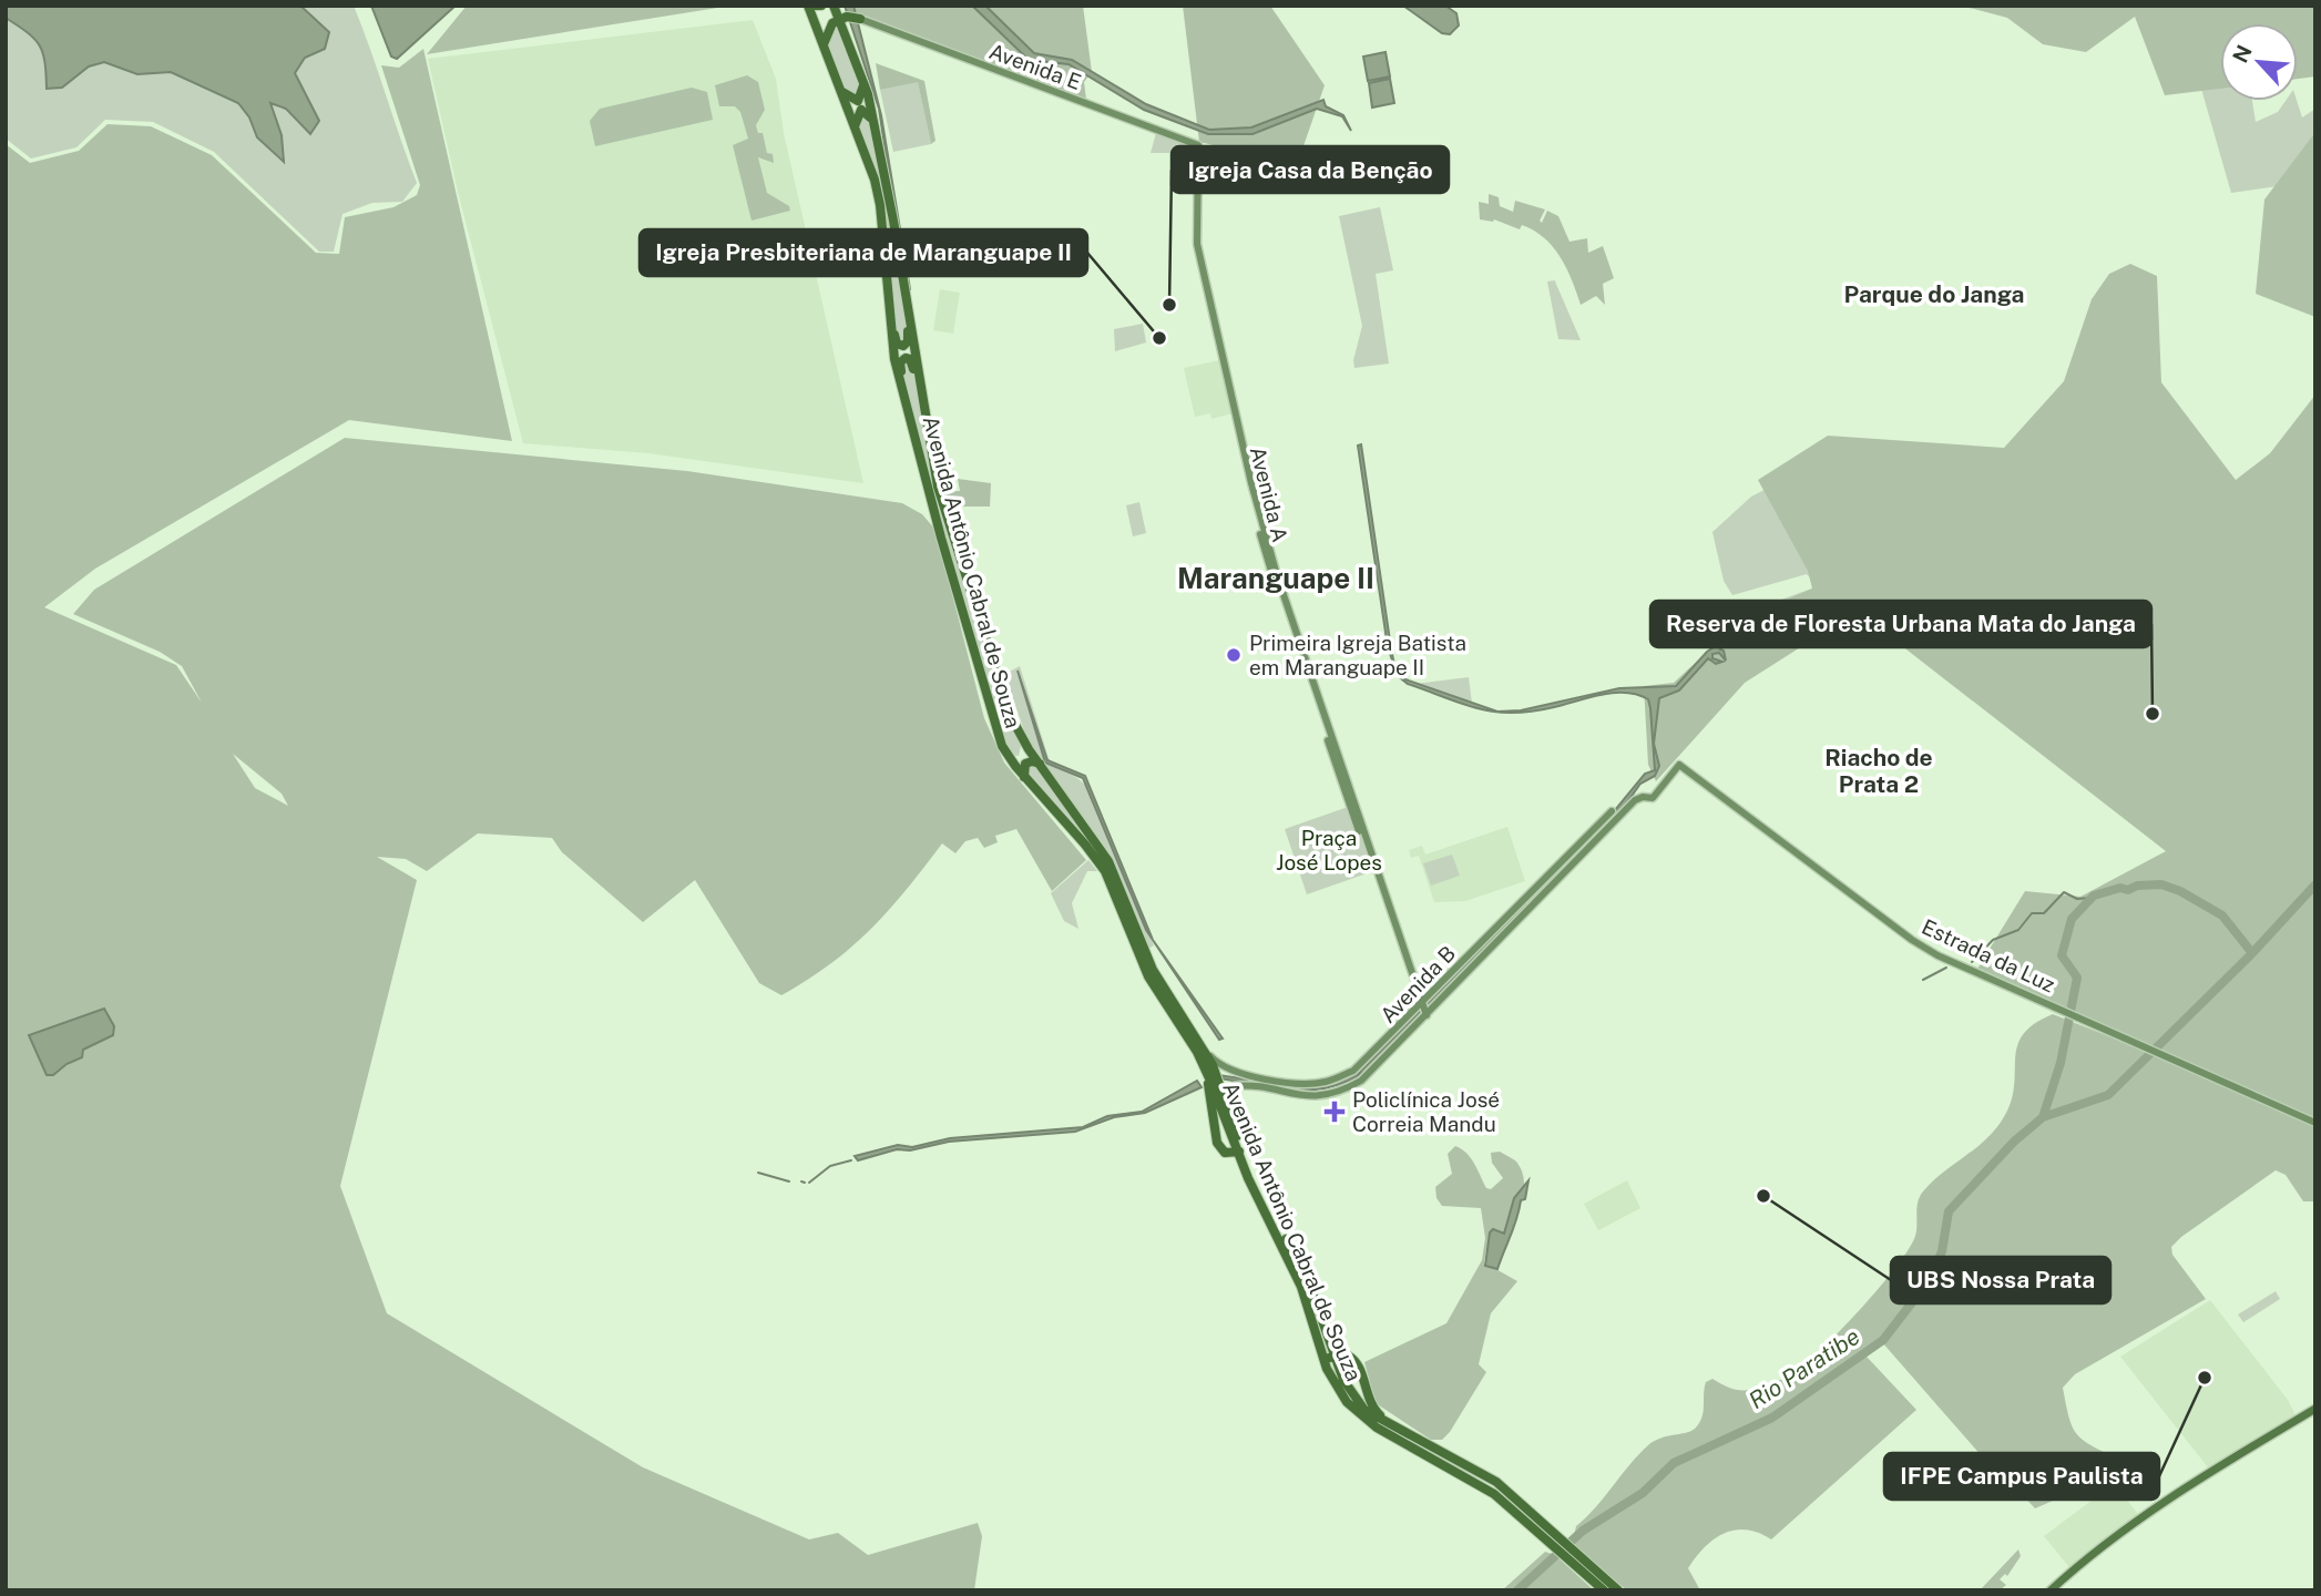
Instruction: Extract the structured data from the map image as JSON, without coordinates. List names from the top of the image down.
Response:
{
  "streets": {
    "highway": ["Avenida Antônio Cabral de Souza"],
    "main road": [
      "Avenida E",
      "Avenida A",
      "Estrada da Luz",
      "Avenida B"
    ]
  },
  "crossings": [
    ["Avenida E", "Avenida A"],
    ["Avenida E", "Avenida Antônio Cabral de Souza"],
    ["Avenida A", "Avenida B"],
    ["Avenida Antônio Cabral de Souza", "Avenida B"],
    ["Estrada da Luz", "Avenida B"]
  ],
  "districts": ["Parque do Janga", "Maranguape II", "Riacho de Prata 2"],
  "water": ["Rio Paratibe"],
  "parks": ["Praça José Lopes"],
  "places": {
    "other": [
      "Igreja Casa da Benção",
      "Igreja Presbiteriana de Maranguape II",
      "Primeira Igreja Batista em Maranguape II",
      "Reserva de Floresta Urbana Mata do Janga",
      "UBS Nossa Prata",
      "IFPE Campus Paulista"
    ],
    "health": ["Policlínica José Correia Mandu"]
  },
  "north": "top left"
}
